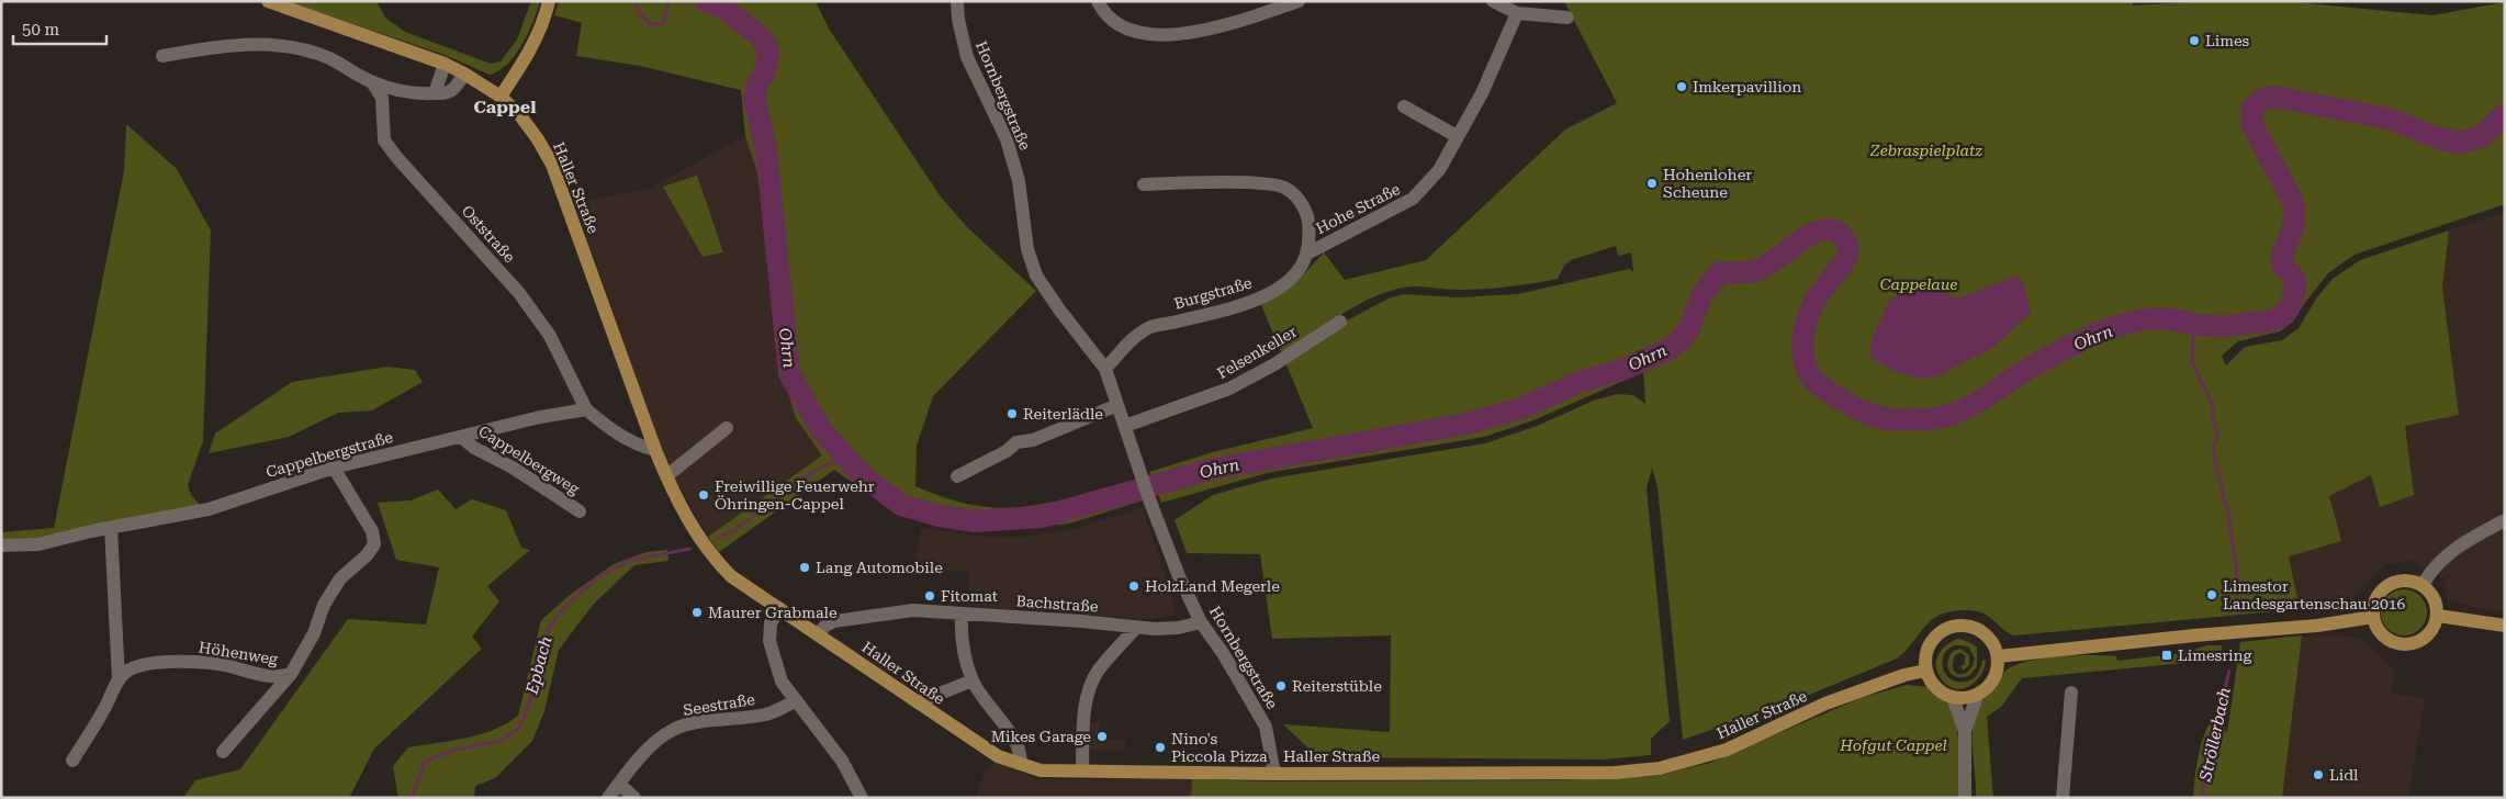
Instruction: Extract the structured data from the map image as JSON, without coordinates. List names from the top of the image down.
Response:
{
  "streets": {
    "main road": ["Haller Straße"],
    "street": [
      "Hornbergstraße",
      "Hohe Straße",
      "Oststraße",
      "Burgstraße",
      "Felsenkeller",
      "Cappelbergstraße",
      "Cappelbergweg",
      "Bachstraße",
      "Höhenweg",
      "Seestraße"
    ]
  },
  "crossings": [
    ["Hornbergstraße", "Haller Straße"],
    ["Hornbergstraße", "Burgstraße"],
    ["Hornbergstraße", "Felsenkeller"],
    ["Hornbergstraße", "Bachstraße"],
    ["Haller Straße", "Bachstraße"],
    ["Hohe Straße", "Burgstraße"],
    ["Oststraße", "Cappelbergstraße"],
    ["Cappelbergstraße", "Cappelbergweg"]
  ],
  "districts": ["Cappel"],
  "water": ["Ohrn", "Epbach", "Ströllerbach"],
  "parks": ["Zebraspielplatz", "Cappelaue", "Hofgut Cappel"],
  "places": {
    "other": [
      "Limes",
      "Imkerpavillion",
      "Hohenloher Scheune",
      "Reiterlädle",
      "Freiwillige Feuerwehr Öhringen-Cappel",
      "Lang Automobile",
      "HolzLand Megerle",
      "Limestor Landesgartenschau 2016",
      "Fitomat",
      "Maurer Grabmale",
      "Reiterstüble",
      "Mikes Garage",
      "Nino's Piccola Pizza",
      "Lidl"
    ],
    "transit": ["Limesring"]
  },
  "scale_bar": "50 m"
}
